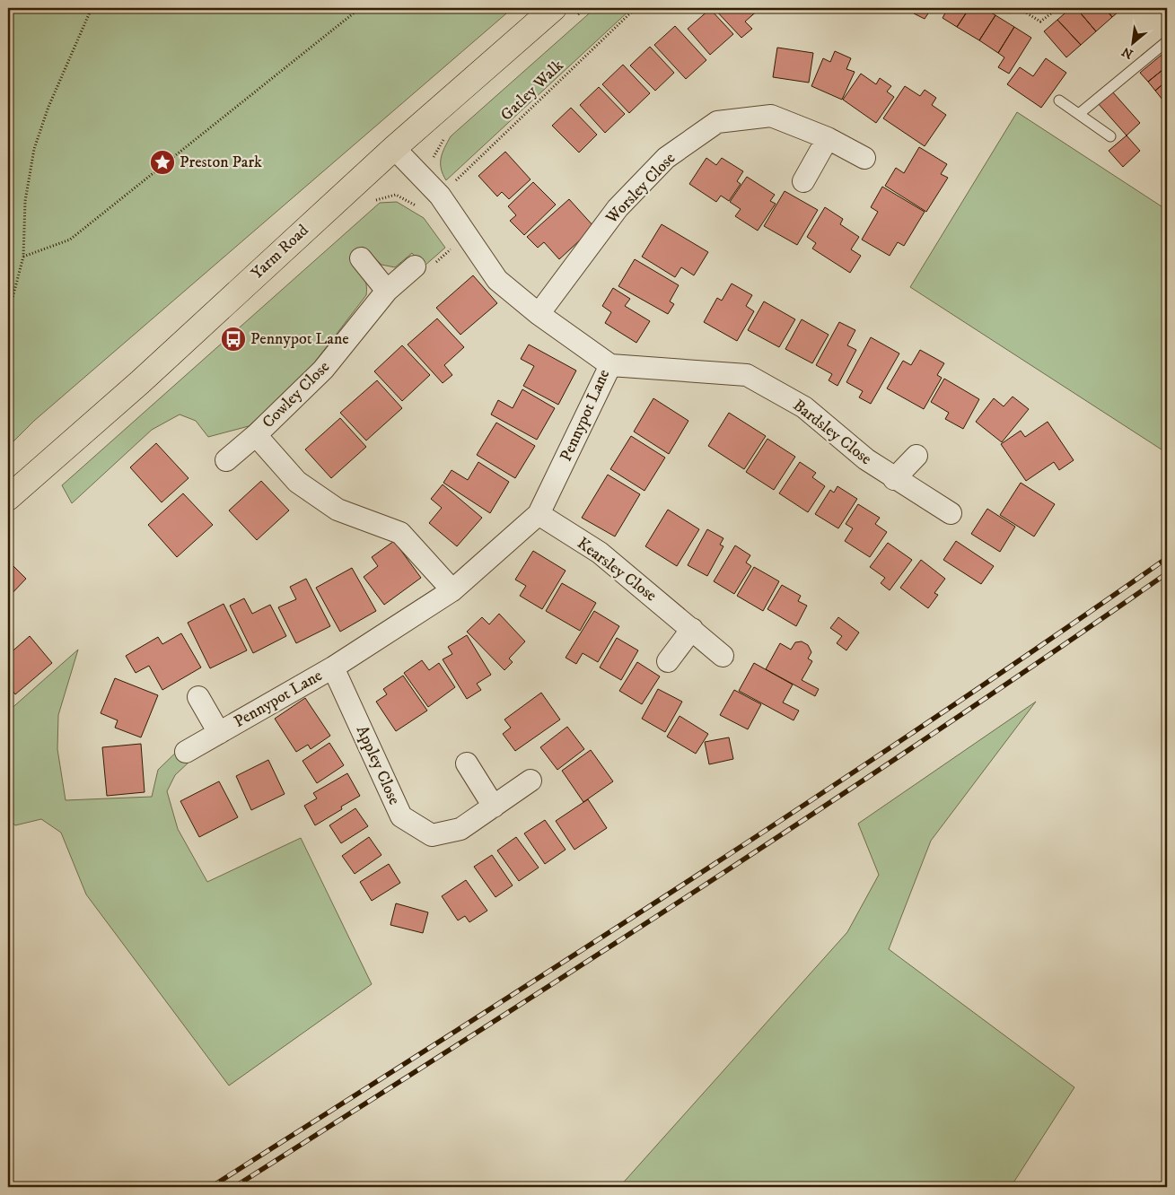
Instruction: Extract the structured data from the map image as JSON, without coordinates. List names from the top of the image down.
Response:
{
  "streets": {
    "main road": ["Yarm Road"],
    "street": [
      "Worsley Close",
      "Cowley Close",
      "Pennypot Lane",
      "Bardsley Close",
      "Kearsley Close",
      "Appley Close"
    ],
    "path": ["Gatley Walk"]
  },
  "crossings": [
    ["Worsley Close", "Pennypot Lane"],
    ["Yarm Road", "Pennypot Lane"],
    ["Cowley Close", "Pennypot Lane"],
    ["Pennypot Lane", "Bardsley Close"],
    ["Pennypot Lane", "Kearsley Close"],
    ["Pennypot Lane", "Appley Close"]
  ],
  "places": {
    "place": ["Preston Park"],
    "bus stop": ["Pennypot Lane"]
  },
  "north": "bottom left"
}
